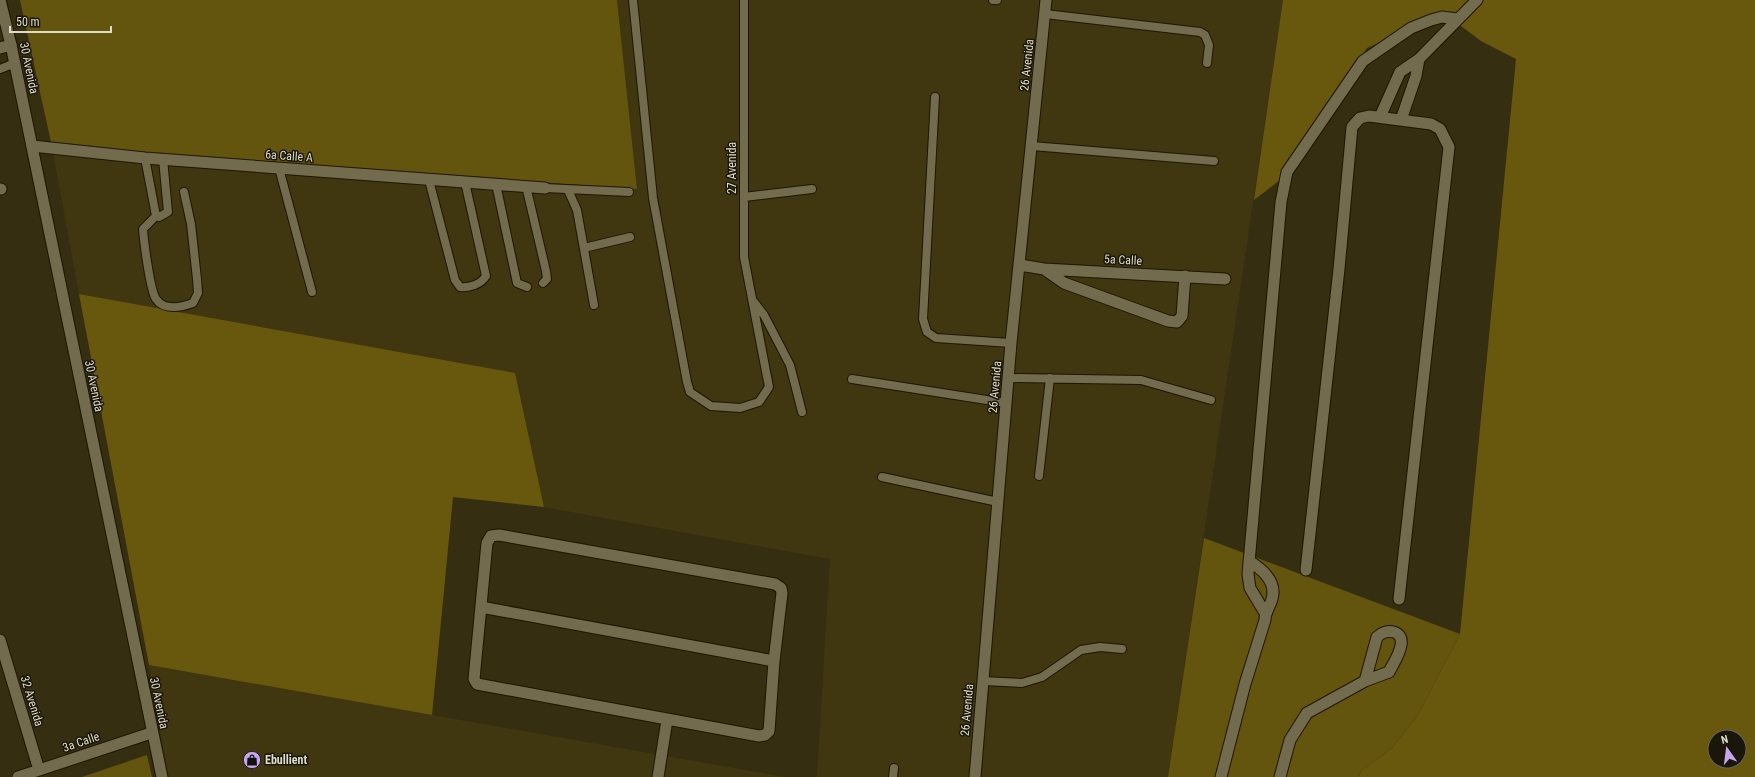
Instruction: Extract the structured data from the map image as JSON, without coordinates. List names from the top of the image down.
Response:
{
  "streets": {
    "street": [
      "26 Avenida",
      "30 Avenida",
      "6a Calle A",
      "5a Calle",
      "32 Avenida",
      "3a Calle"
    ],
    "lane": ["27 Avenida"]
  },
  "crossings": [
    ["26 Avenida", "5a Calle"],
    ["30 Avenida", "6a Calle A"],
    ["30 Avenida", "3a Calle"],
    ["32 Avenida", "3a Calle"]
  ],
  "places": {
    "shop": ["Ebullient"]
  },
  "scale_bar": "50 m",
  "north": "top"
}
